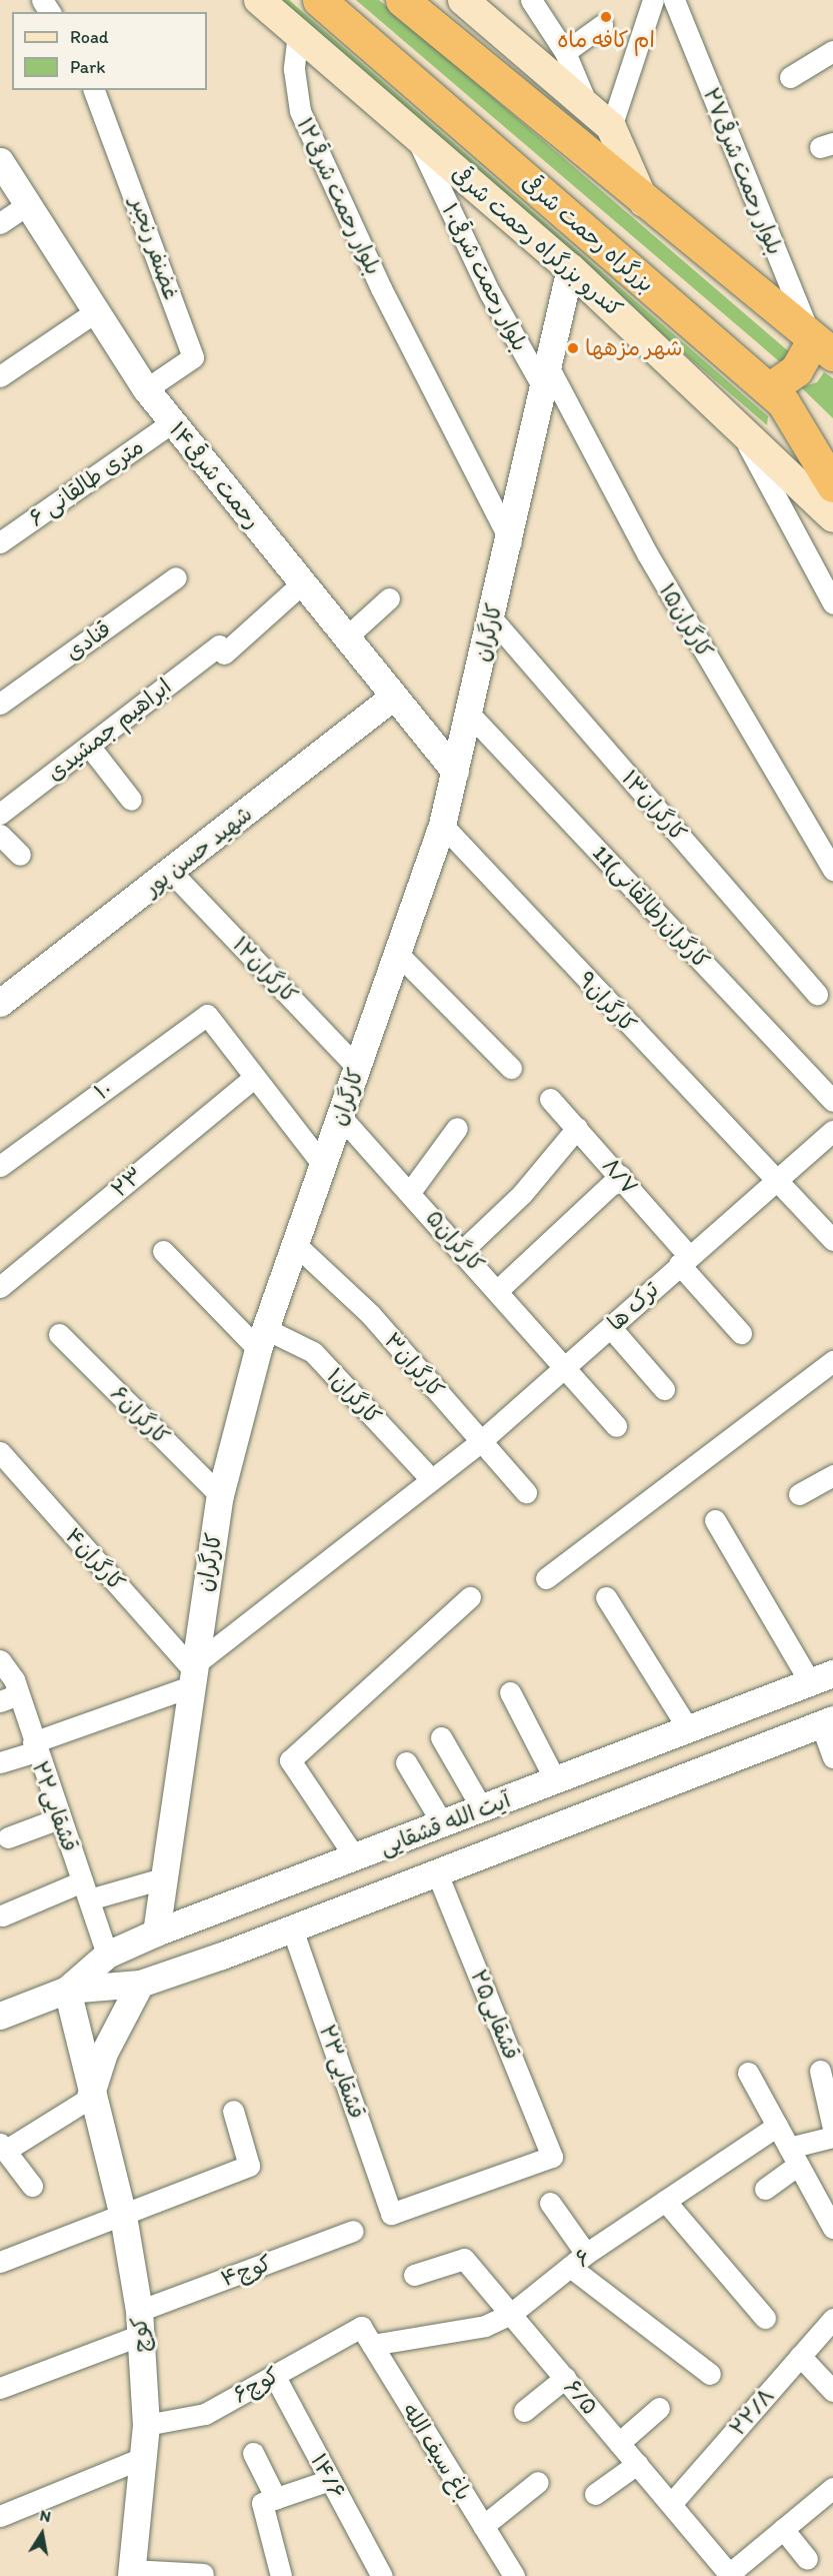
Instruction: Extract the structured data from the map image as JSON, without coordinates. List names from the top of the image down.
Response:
{
  "streets": {
    "highway": ["بزرگراه رحمت شرقی"],
    "main road": ["کندرو بزرگراه رحمت شرقی"],
    "street": [
      "بلوار رحمت شرقی۲۷",
      "بلوار رحمت شرقی۱۲",
      "غضنفر رنجبر",
      "بلوار رحمت شرقی۱۰",
      "۱۴رحمت شرقی",
      "۶ متری طالقانی",
      "۱۵کارگران",
      "کارگران",
      "قنادی",
      "ابراهیم جمشیدی",
      "کارگران۱۳",
      "شهید حسن پور",
      "11کارگران(طالقانی)",
      "۱۲کارگران",
      "کارگران۹",
      "۱۰",
      "۸/۷",
      "۲۳",
      "کارگران۵",
      "ترک ها",
      "کارگران۳",
      "۱کارگران",
      "۶کارگران",
      "کارگران۴",
      "۲۲قشقایی",
      "آیت الله قشقایی",
      "قشقایی۲۵",
      "قشقایی۲۳",
      "۶",
      "کوچ۴",
      "کوچ",
      "کوچ۶",
      "۶/۵",
      "۲۲/۸",
      "باغ سیف الله",
      "۱۴/۶"
    ]
  },
  "crossings": [
    ["بلوار رحمت شرقی۱۲", "کندرو بزرگراه رحمت شرقی"],
    ["بلوار رحمت شرقی۱۲", "کارگران"],
    ["کندرو بزرگراه رحمت شرقی", "بلوار رحمت شرقی۱۰"],
    ["کندرو بزرگراه رحمت شرقی", "کارگران"],
    ["غضنفر رنجبر", "۱۴رحمت شرقی"],
    ["بلوار رحمت شرقی۱۰", "۱۵کارگران"],
    ["بلوار رحمت شرقی۱۰", "کارگران"],
    ["۱۴رحمت شرقی", "۶ متری طالقانی"],
    ["۱۴رحمت شرقی", "کارگران"],
    ["۱۴رحمت شرقی", "ابراهیم جمشیدی"],
    ["۱۴رحمت شرقی", "شهید حسن پور"],
    ["۱۵کارگران", "کارگران"],
    ["کارگران", "کارگران۱۳"],
    ["کارگران", "11کارگران(طالقانی)"],
    ["کارگران", "۱۲کارگران"],
    ["کارگران", "کارگران۹"],
    ["کارگران", "کارگران۵"],
    ["کارگران", "ترک ها"],
    ["کارگران", "کارگران۳"],
    ["کارگران", "۱کارگران"],
    ["کارگران", "۶کارگران"],
    ["کارگران", "کارگران۴"],
    ["کارگران", "آیت الله قشقایی"],
    ["شهید حسن پور", "۱۲کارگران"],
    ["کارگران۹", "ترک ها"],
    ["۱۰", "۲۳"],
    ["۸/۷", "ترک ها"],
    ["کارگران۵", "ترک ها"],
    ["ترک ها", "کارگران۳"],
    ["ترک ها", "۱کارگران"],
    ["ترک ها", "کارگران۴"],
    ["ترک ها", "۲۲قشقایی"],
    ["۲۲قشقایی", "آیت الله قشقایی"],
    ["آیت الله قشقایی", "قشقایی۲۵"],
    ["آیت الله قشقایی", "قشقایی۲۳"],
    ["آیت الله قشقایی", "کوچ"],
    ["قشقایی۲۵", "قشقایی۲۳"],
    ["۶", "کوچ۶"],
    ["۶", "۶/۵"],
    ["۶", "باغ سیف الله"],
    ["کوچ۴", "کوچ"],
    ["کوچ", "کوچ۶"],
    ["کوچ۶", "باغ سیف الله"],
    ["کوچ۶", "۱۴/۶"],
    ["۶/۵", "۲۲/۸"]
  ],
  "places": ["ام کافه ماه", "شهر مزهها"],
  "legend": ["Road", "Park"],
  "north": "top"
}
